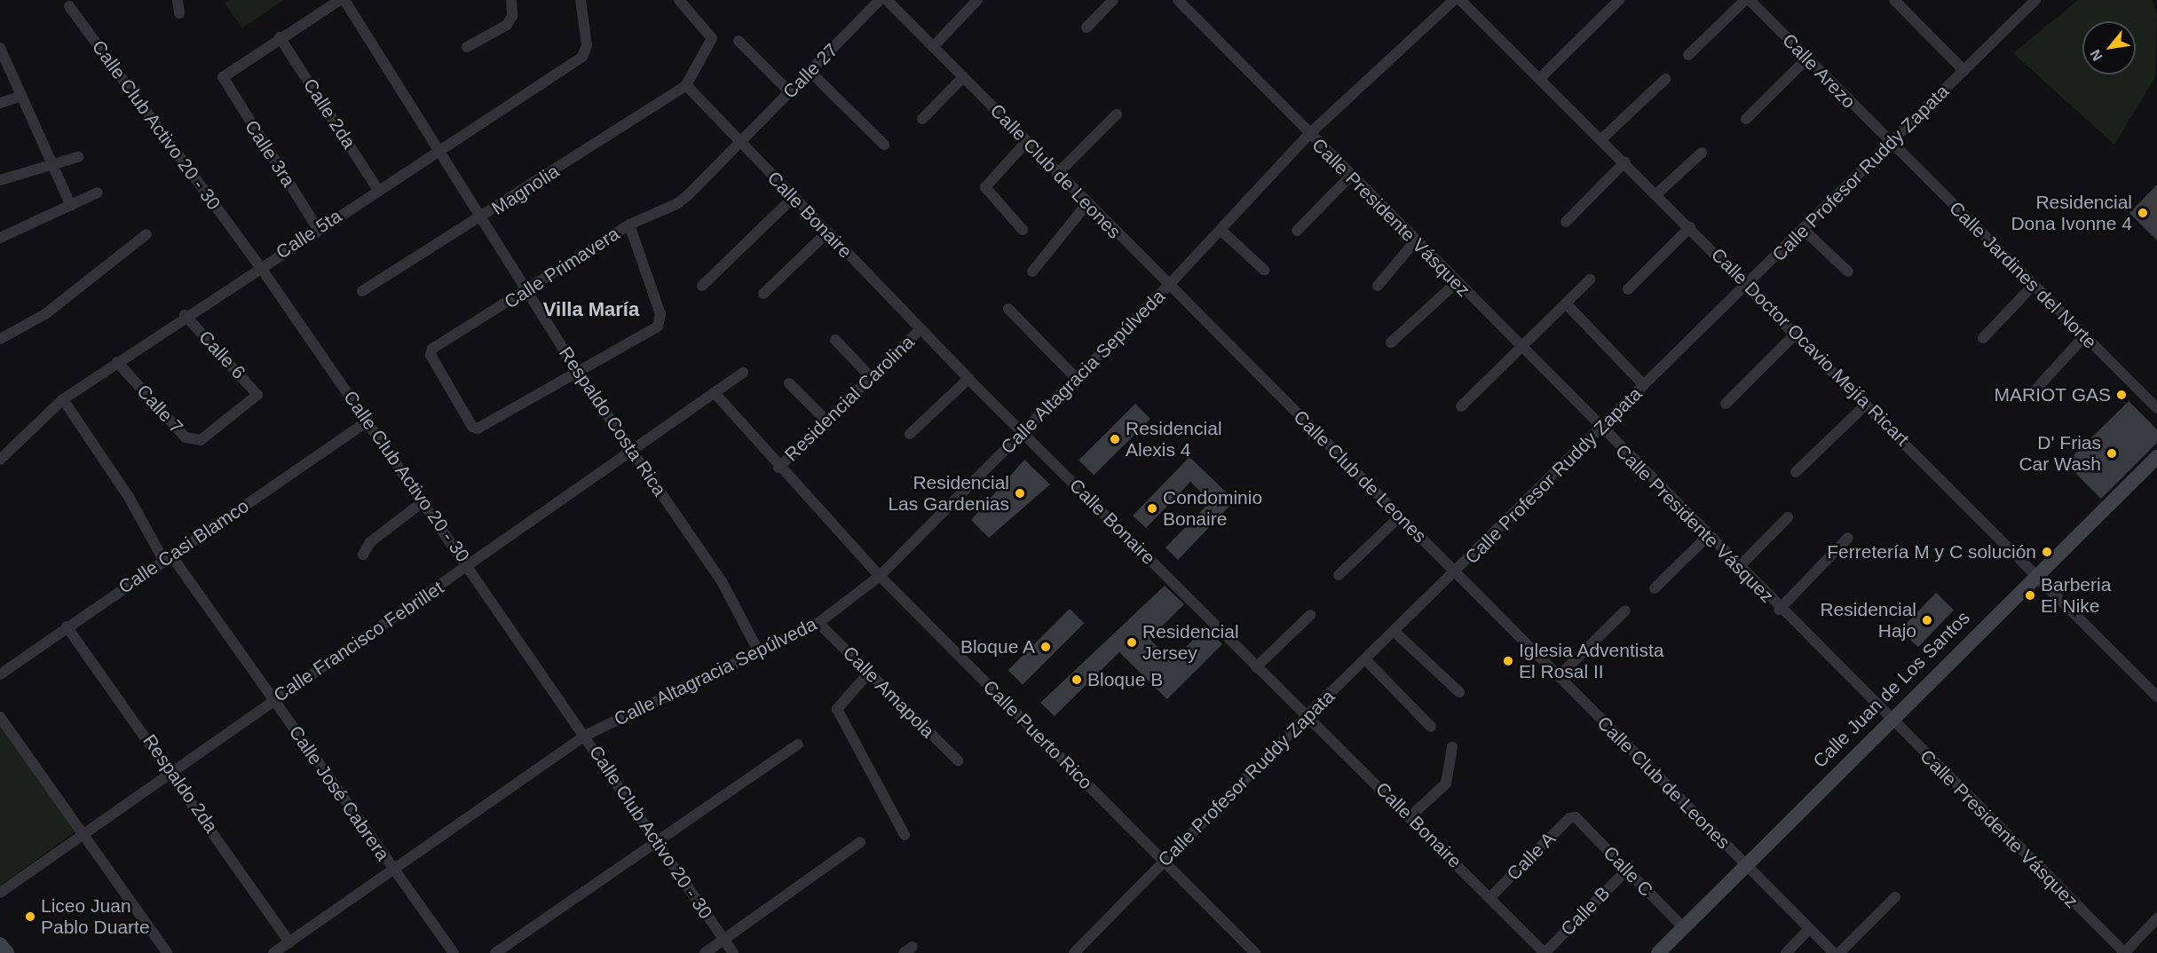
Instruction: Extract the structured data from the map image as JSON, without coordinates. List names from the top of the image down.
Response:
{
  "streets": {
    "street": [
      "Calle 27",
      "Calle Arezo",
      "Calle 2da",
      "Calle Club Activo 20 - 30",
      "Calle 3ra",
      "Calle Club de Leones",
      "Calle Profesor Ruddy Zapata",
      "Magnolia",
      "Calle Bonaire",
      "Calle Presidente Vásquez",
      "Calle 5ta",
      "Calle Primavera",
      "Calle Jardines del Norte",
      "Calle Doctor Ocavio Mejía Ricart",
      "Calle 6",
      "Calle Altagracia Sepúlveda",
      "Residencial Carolina",
      "Calle 7",
      "Respaldo Costa Rica",
      "Calle Casi Blamco",
      "Calle Francisco Febrillet",
      "Calle Juan de Los Santos",
      "Calle Amapola",
      "Calle Puerto Rico",
      "Respaldo 2da",
      "Calle José Cabrera",
      "Calle A",
      "Calle C",
      "Calle B"
    ]
  },
  "crossings": [
    ["Calle 27", "Calle Bonaire"],
    ["Calle 27", "Calle Primavera"],
    ["Calle Arezo", "Calle Profesor Ruddy Zapata"],
    ["Calle Arezo", "Calle Jardines del Norte"],
    ["Calle 2da", "Calle 3ra"],
    ["Calle 2da", "Calle 5ta"],
    ["Calle Club Activo 20 - 30", "Calle 5ta"],
    ["Calle Club Activo 20 - 30", "Calle Altagracia Sepúlveda"],
    ["Calle Club Activo 20 - 30", "Calle Casi Blamco"],
    ["Calle Club Activo 20 - 30", "Calle Francisco Febrillet"],
    ["Calle 3ra", "Calle 5ta"],
    ["Calle Club de Leones", "Calle Profesor Ruddy Zapata"],
    ["Calle Club de Leones", "Calle Altagracia Sepúlveda"],
    ["Calle Club de Leones", "Calle Juan de Los Santos"],
    ["Calle Profesor Ruddy Zapata", "Calle Bonaire"],
    ["Calle Profesor Ruddy Zapata", "Calle Presidente Vásquez"],
    ["Calle Profesor Ruddy Zapata", "Calle Jardines del Norte"],
    ["Calle Profesor Ruddy Zapata", "Calle Doctor Ocavio Mejía Ricart"],
    ["Calle Profesor Ruddy Zapata", "Calle Puerto Rico"],
    ["Magnolia", "Calle Bonaire"],
    ["Magnolia", "Respaldo Costa Rica"],
    ["Calle Bonaire", "Calle Primavera"],
    ["Calle Bonaire", "Calle Altagracia Sepúlveda"],
    ["Calle Bonaire", "Residencial Carolina"],
    ["Calle Bonaire", "Calle A"],
    ["Calle Bonaire", "Calle B"],
    ["Calle Presidente Vásquez", "Calle Altagracia Sepúlveda"],
    ["Calle Presidente Vásquez", "Calle Juan de Los Santos"],
    ["Calle 5ta", "Calle 6"],
    ["Calle 5ta", "Calle 7"],
    ["Calle 5ta", "Respaldo Costa Rica"],
    ["Calle 5ta", "Calle José Cabrera"],
    ["Calle Primavera", "Respaldo Costa Rica"],
    ["Calle Doctor Ocavio Mejía Ricart", "Calle Juan de Los Santos"],
    ["Calle 6", "Calle 7"],
    ["Calle Altagracia Sepúlveda", "Respaldo Costa Rica"],
    ["Calle Altagracia Sepúlveda", "Calle Amapola"],
    ["Calle Altagracia Sepúlveda", "Calle Puerto Rico"],
    ["Calle Altagracia Sepúlveda", "Respaldo 2da"],
    ["Calle Altagracia Sepúlveda", "Calle José Cabrera"],
    ["Residencial Carolina", "Calle Puerto Rico"],
    ["Respaldo Costa Rica", "Calle Francisco Febrillet"],
    ["Calle Casi Blamco", "Respaldo 2da"],
    ["Calle Casi Blamco", "Calle José Cabrera"],
    ["Calle Francisco Febrillet", "Calle Puerto Rico"],
    ["Calle Francisco Febrillet", "Respaldo 2da"],
    ["Calle Francisco Febrillet", "Calle José Cabrera"],
    ["Calle Juan de Los Santos", "Calle C"],
    ["Calle A", "Calle C"],
    ["Calle C", "Calle B"]
  ],
  "districts": ["Villa María"],
  "places": [
    "Residencial Dona Ivonne 4",
    "MARIOT GAS",
    "Residencial Alexis 4",
    "D' Frias Car Wash",
    "Residencial Las Gardenias",
    "Condominio Bonaire",
    "Ferretería M y C solución",
    "Barberia El Nike",
    "Residencial Hajo",
    "Residencial Jersey",
    "Bloque A",
    "Iglesia Adventista El Rosal II",
    "Bloque B",
    "Liceo Juan Pablo Duarte"
  ],
  "north": "bottom left"
}
